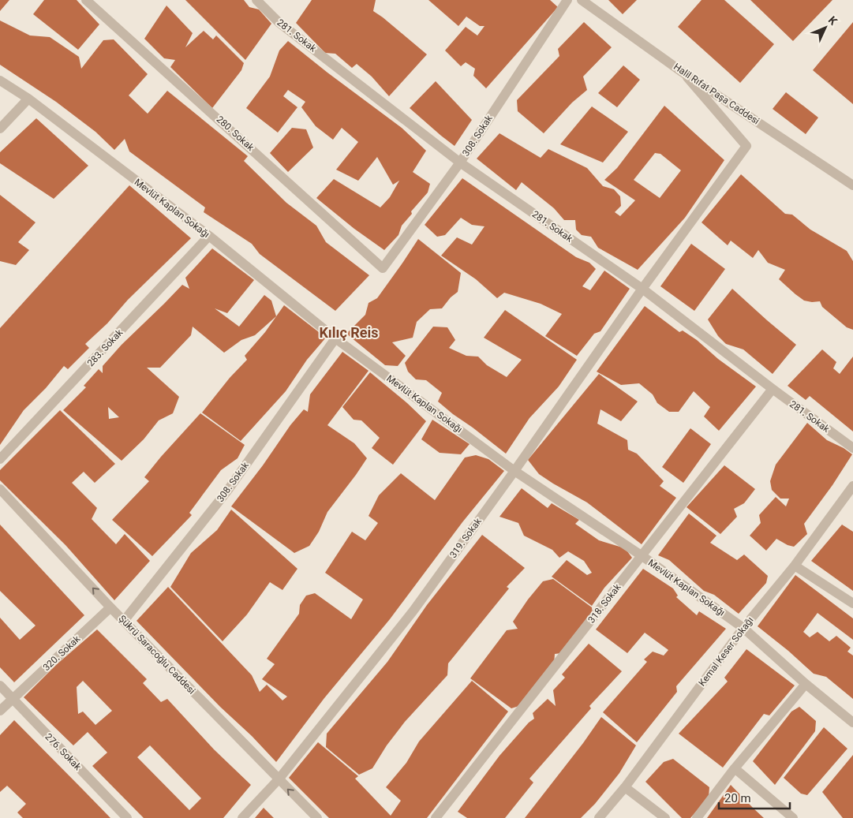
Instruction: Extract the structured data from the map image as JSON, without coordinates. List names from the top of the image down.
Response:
{
  "streets": {
    "street": [
      "281. Sokak",
      "Halil Rıfat Paşa Caddesi",
      "280. Sokak",
      "308. Sokak",
      "Mevlüt Kaplan Sokağı",
      "283. Sokak",
      "319. Sokak",
      "318. Sokak",
      "Kemal Keser Sokağı",
      "320. Sokak",
      "Şükrü Saracoğlu Caddesi",
      "276. Sokak"
    ]
  },
  "crossings": [
    ["281. Sokak", "308. Sokak"],
    ["281. Sokak", "319. Sokak"],
    ["281. Sokak", "318. Sokak"],
    ["Halil Rıfat Paşa Caddesi", "319. Sokak"],
    ["280. Sokak", "308. Sokak"],
    ["308. Sokak", "Mevlüt Kaplan Sokağı"],
    ["308. Sokak", "Şükrü Saracoğlu Caddesi"],
    ["Mevlüt Kaplan Sokağı", "283. Sokak"],
    ["Mevlüt Kaplan Sokağı", "319. Sokak"],
    ["Mevlüt Kaplan Sokağı", "318. Sokak"],
    ["Mevlüt Kaplan Sokağı", "Kemal Keser Sokağı"],
    ["319. Sokak", "Şükrü Saracoğlu Caddesi"],
    ["320. Sokak", "Şükrü Saracoğlu Caddesi"],
    ["320. Sokak", "276. Sokak"]
  ],
  "one_way": ["Şükrü Saracoğlu Caddesi"],
  "districts": ["Kılıç Reis"],
  "scale_bar": "20 m",
  "north": "top right"
}
